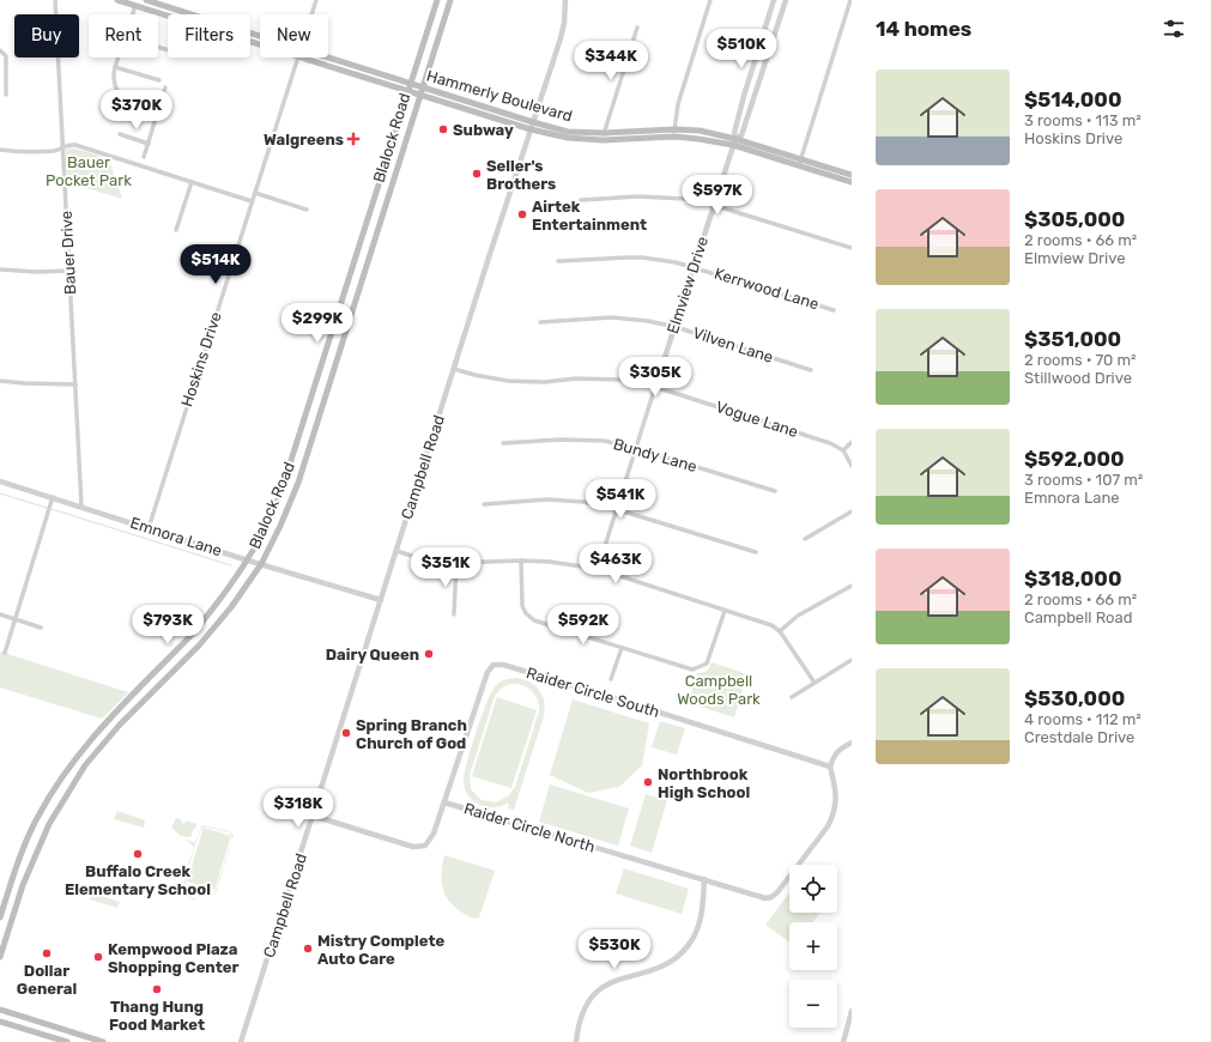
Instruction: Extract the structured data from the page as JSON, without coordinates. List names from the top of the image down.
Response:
{
  "streets": {
    "main road": ["Hammerly Boulevard", "Blalock Road"],
    "street": [
      "Bauer Drive",
      "Elmview Drive",
      "Kerrwood Lane",
      "Vilven Lane",
      "Hoskins Drive",
      "Vogue Lane",
      "Bundy Lane",
      "Campbell Road",
      "Emnora Lane",
      "Raider Circle South",
      "Raider Circle North"
    ]
  },
  "crossings": [
    ["Hammerly Boulevard", "Blalock Road"],
    ["Hammerly Boulevard", "Elmview Drive"],
    ["Hammerly Boulevard", "Campbell Road"],
    ["Blalock Road", "Emnora Lane"],
    ["Bauer Drive", "Emnora Lane"],
    ["Elmview Drive", "Kerrwood Lane"],
    ["Elmview Drive", "Vilven Lane"],
    ["Elmview Drive", "Vogue Lane"],
    ["Elmview Drive", "Bundy Lane"],
    ["Hoskins Drive", "Emnora Lane"],
    ["Vogue Lane", "Campbell Road"],
    ["Campbell Road", "Emnora Lane"],
    ["Campbell Road", "Raider Circle North"],
    ["Raider Circle South", "Raider Circle North"]
  ],
  "parks": ["Bauer Pocket Park", "Campbell Woods Park"],
  "places": {
    "other": [
      "Subway",
      "Seller's Brothers",
      "Airtek Entertainment",
      "Dairy Queen",
      "Spring Branch Church of God",
      "Northbrook High School",
      "Buffalo Creek Elementary School",
      "Mistry Complete Auto Care",
      "Dollar General",
      "Kempwood Plaza Shopping Center",
      "Thang Hung Food Market"
    ],
    "health": ["Walgreens"]
  },
  "page": {
    "heading": "14 homes",
    "chip": [
      "Buy",
      "Rent",
      "Filters",
      "New"
    ],
    "price": [
      "$510K",
      "$344K",
      "$370K",
      "$597K",
      "$514K",
      "$299K",
      "$305K",
      "$541K",
      "$463K",
      "$351K",
      "$793K",
      "$592K",
      "$318K",
      "$530K"
    ],
    "list": [
      {
        "name": "$514,000",
        "note": "3 rooms · 113 m² · Hoskins Drive"
      },
      {
        "name": "$305,000",
        "note": "2 rooms · 66 m² · Elmview Drive"
      },
      {
        "name": "$351,000",
        "note": "2 rooms · 70 m² · Stillwood Drive"
      },
      {
        "name": "$592,000",
        "note": "3 rooms · 107 m² · Emnora Lane"
      },
      {
        "name": "$318,000",
        "note": "2 rooms · 66 m² · Campbell Road"
      },
      {
        "name": "$530,000",
        "note": "4 rooms · 112 m² · Crestdale Drive"
      }
    ],
    "map_buttons": ["+", "−"]
  }
}
